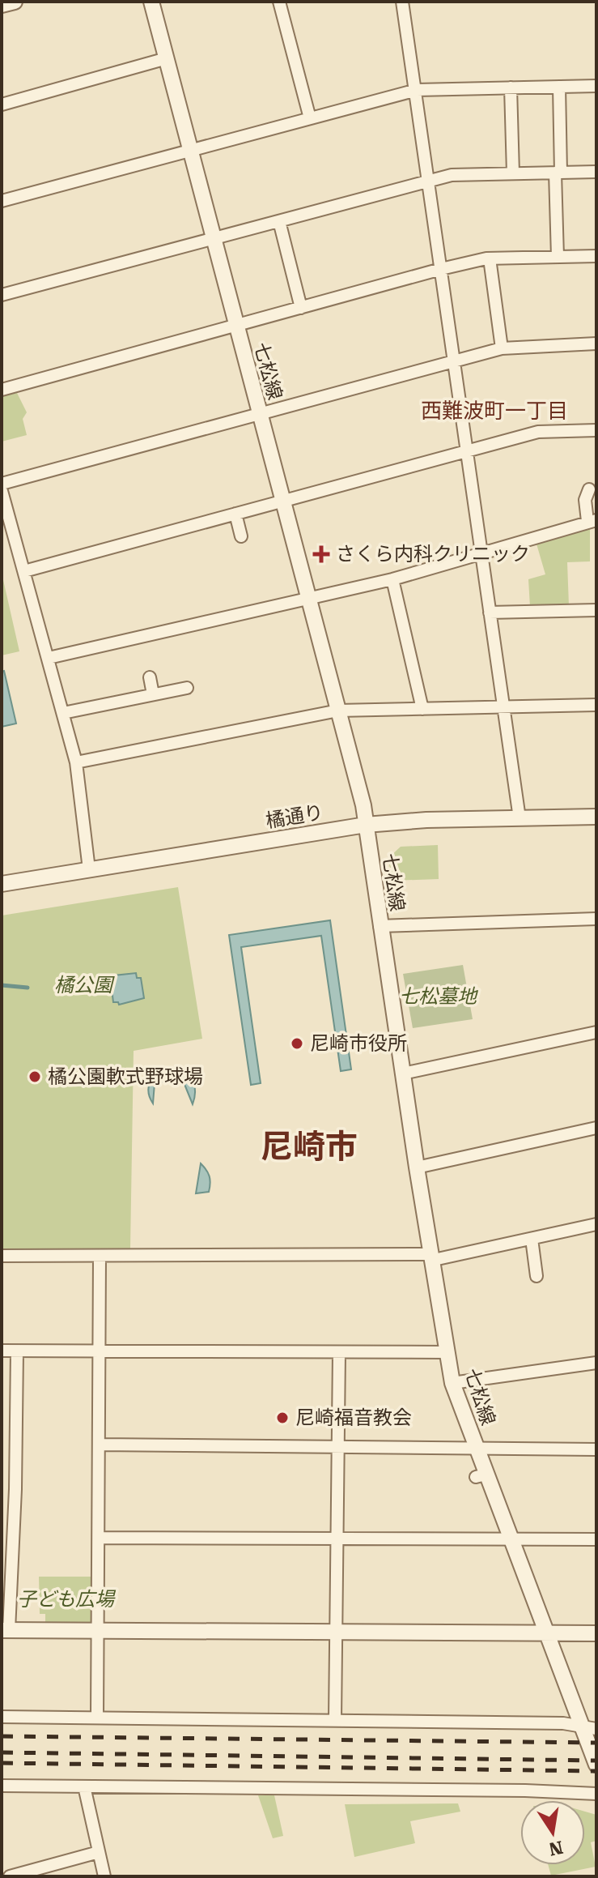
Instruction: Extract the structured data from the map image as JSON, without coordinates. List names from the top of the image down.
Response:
{
  "streets": {
    "street": ["七松線", "橘通り"]
  },
  "crossings": [
    ["七松線", "橘通り"]
  ],
  "districts": ["西難波町一丁目", "尼崎市"],
  "parks": ["橘公園", "七松墓地", "子ども広場"],
  "places": {
    "health": ["さくら内科クリニック"],
    "other": ["尼崎市役所", "橘公園軟式野球場", "尼崎福音教会"]
  },
  "north": "bottom"
}
